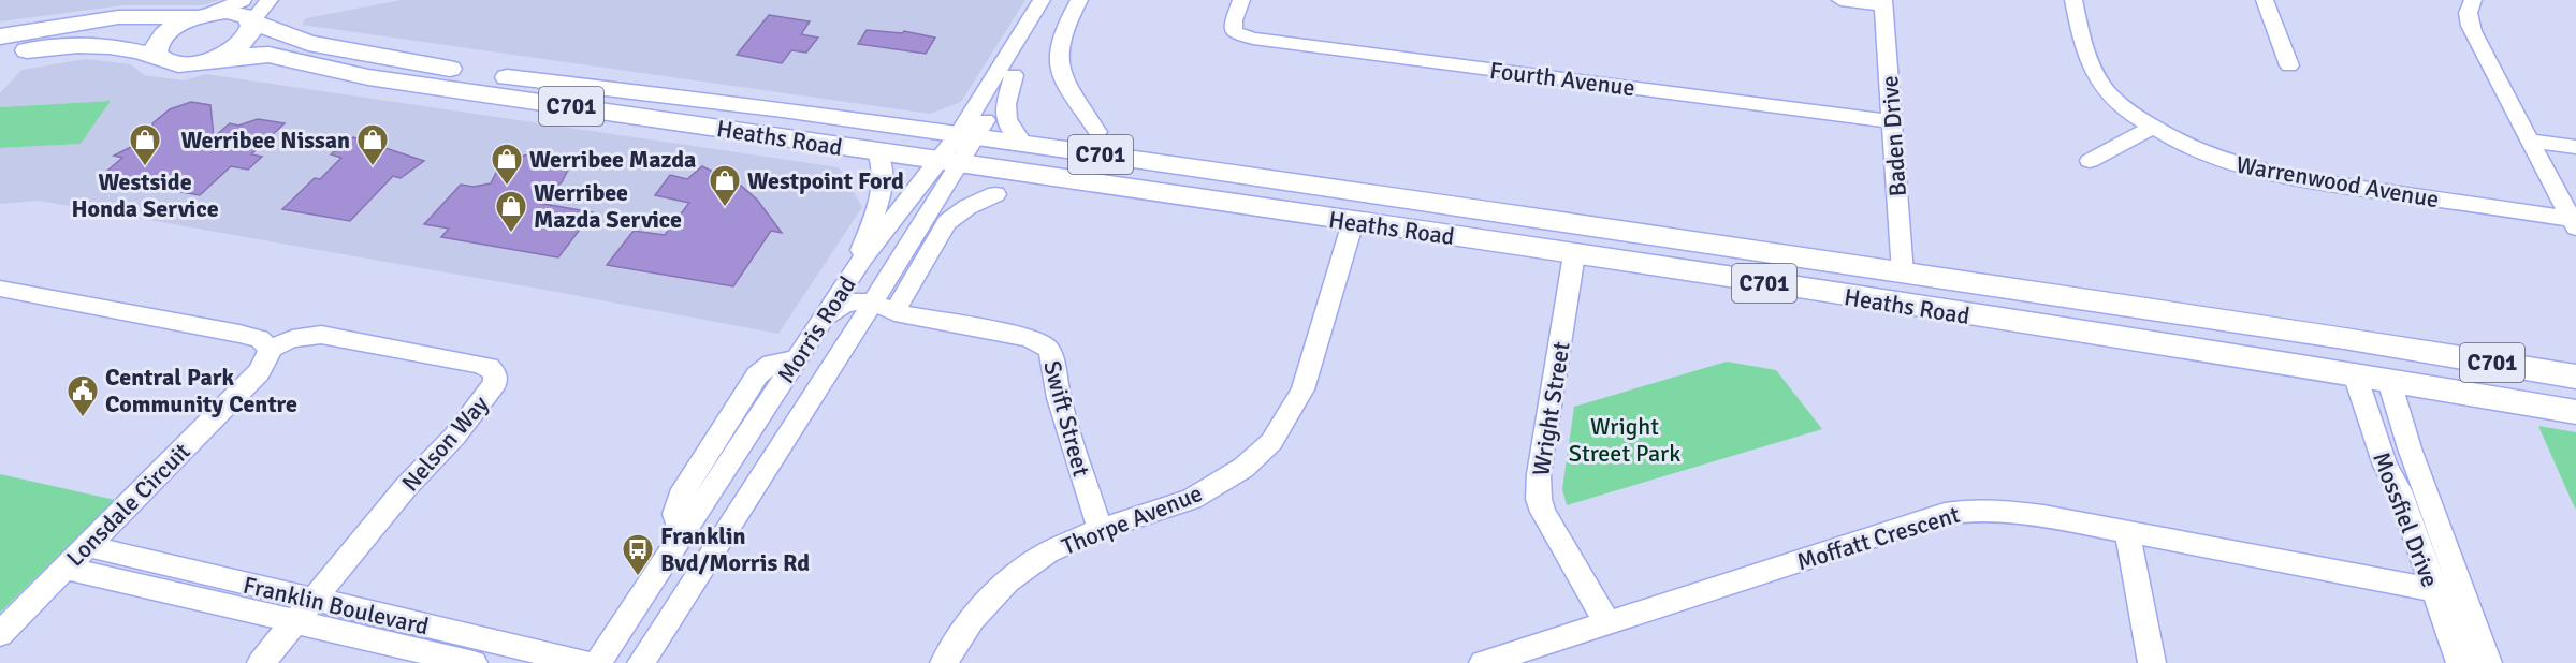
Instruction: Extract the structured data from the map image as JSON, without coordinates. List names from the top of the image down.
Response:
{
  "streets": {
    "main road": ["C701", "Heaths Road"],
    "street": [
      "Fourth Avenue",
      "Baden Drive",
      "Warrenwood Avenue",
      "Morris Road",
      "Wright Street",
      "Swift Street",
      "Nelson Way",
      "Lonsdale Circuit",
      "Thorpe Avenue",
      "Mossfiel Drive",
      "Moffatt Crescent",
      "Franklin Boulevard"
    ]
  },
  "crossings": [
    ["Fourth Avenue", "Baden Drive"],
    ["C701", "Heaths Road"],
    ["Baden Drive", "Heaths Road"],
    ["Heaths Road", "Morris Road"],
    ["Heaths Road", "Wright Street"],
    ["Heaths Road", "Thorpe Avenue"],
    ["Heaths Road", "Mossfiel Drive"],
    ["Morris Road", "Swift Street"],
    ["Wright Street", "Moffatt Crescent"],
    ["Swift Street", "Thorpe Avenue"],
    ["Nelson Way", "Lonsdale Circuit"],
    ["Nelson Way", "Franklin Boulevard"],
    ["Lonsdale Circuit", "Franklin Boulevard"],
    ["Mossfiel Drive", "Moffatt Crescent"]
  ],
  "parks": ["Wright Street Park"],
  "places": {
    "shop": [
      "Westside Honda Service",
      "Werribee Nissan",
      "Werribee Mazda",
      "Westpoint Ford",
      "Werribee Mazda Service"
    ],
    "public building": ["Central Park Community Centre"],
    "bus stop": ["Franklin Bvd/Morris Rd"]
  }
}
